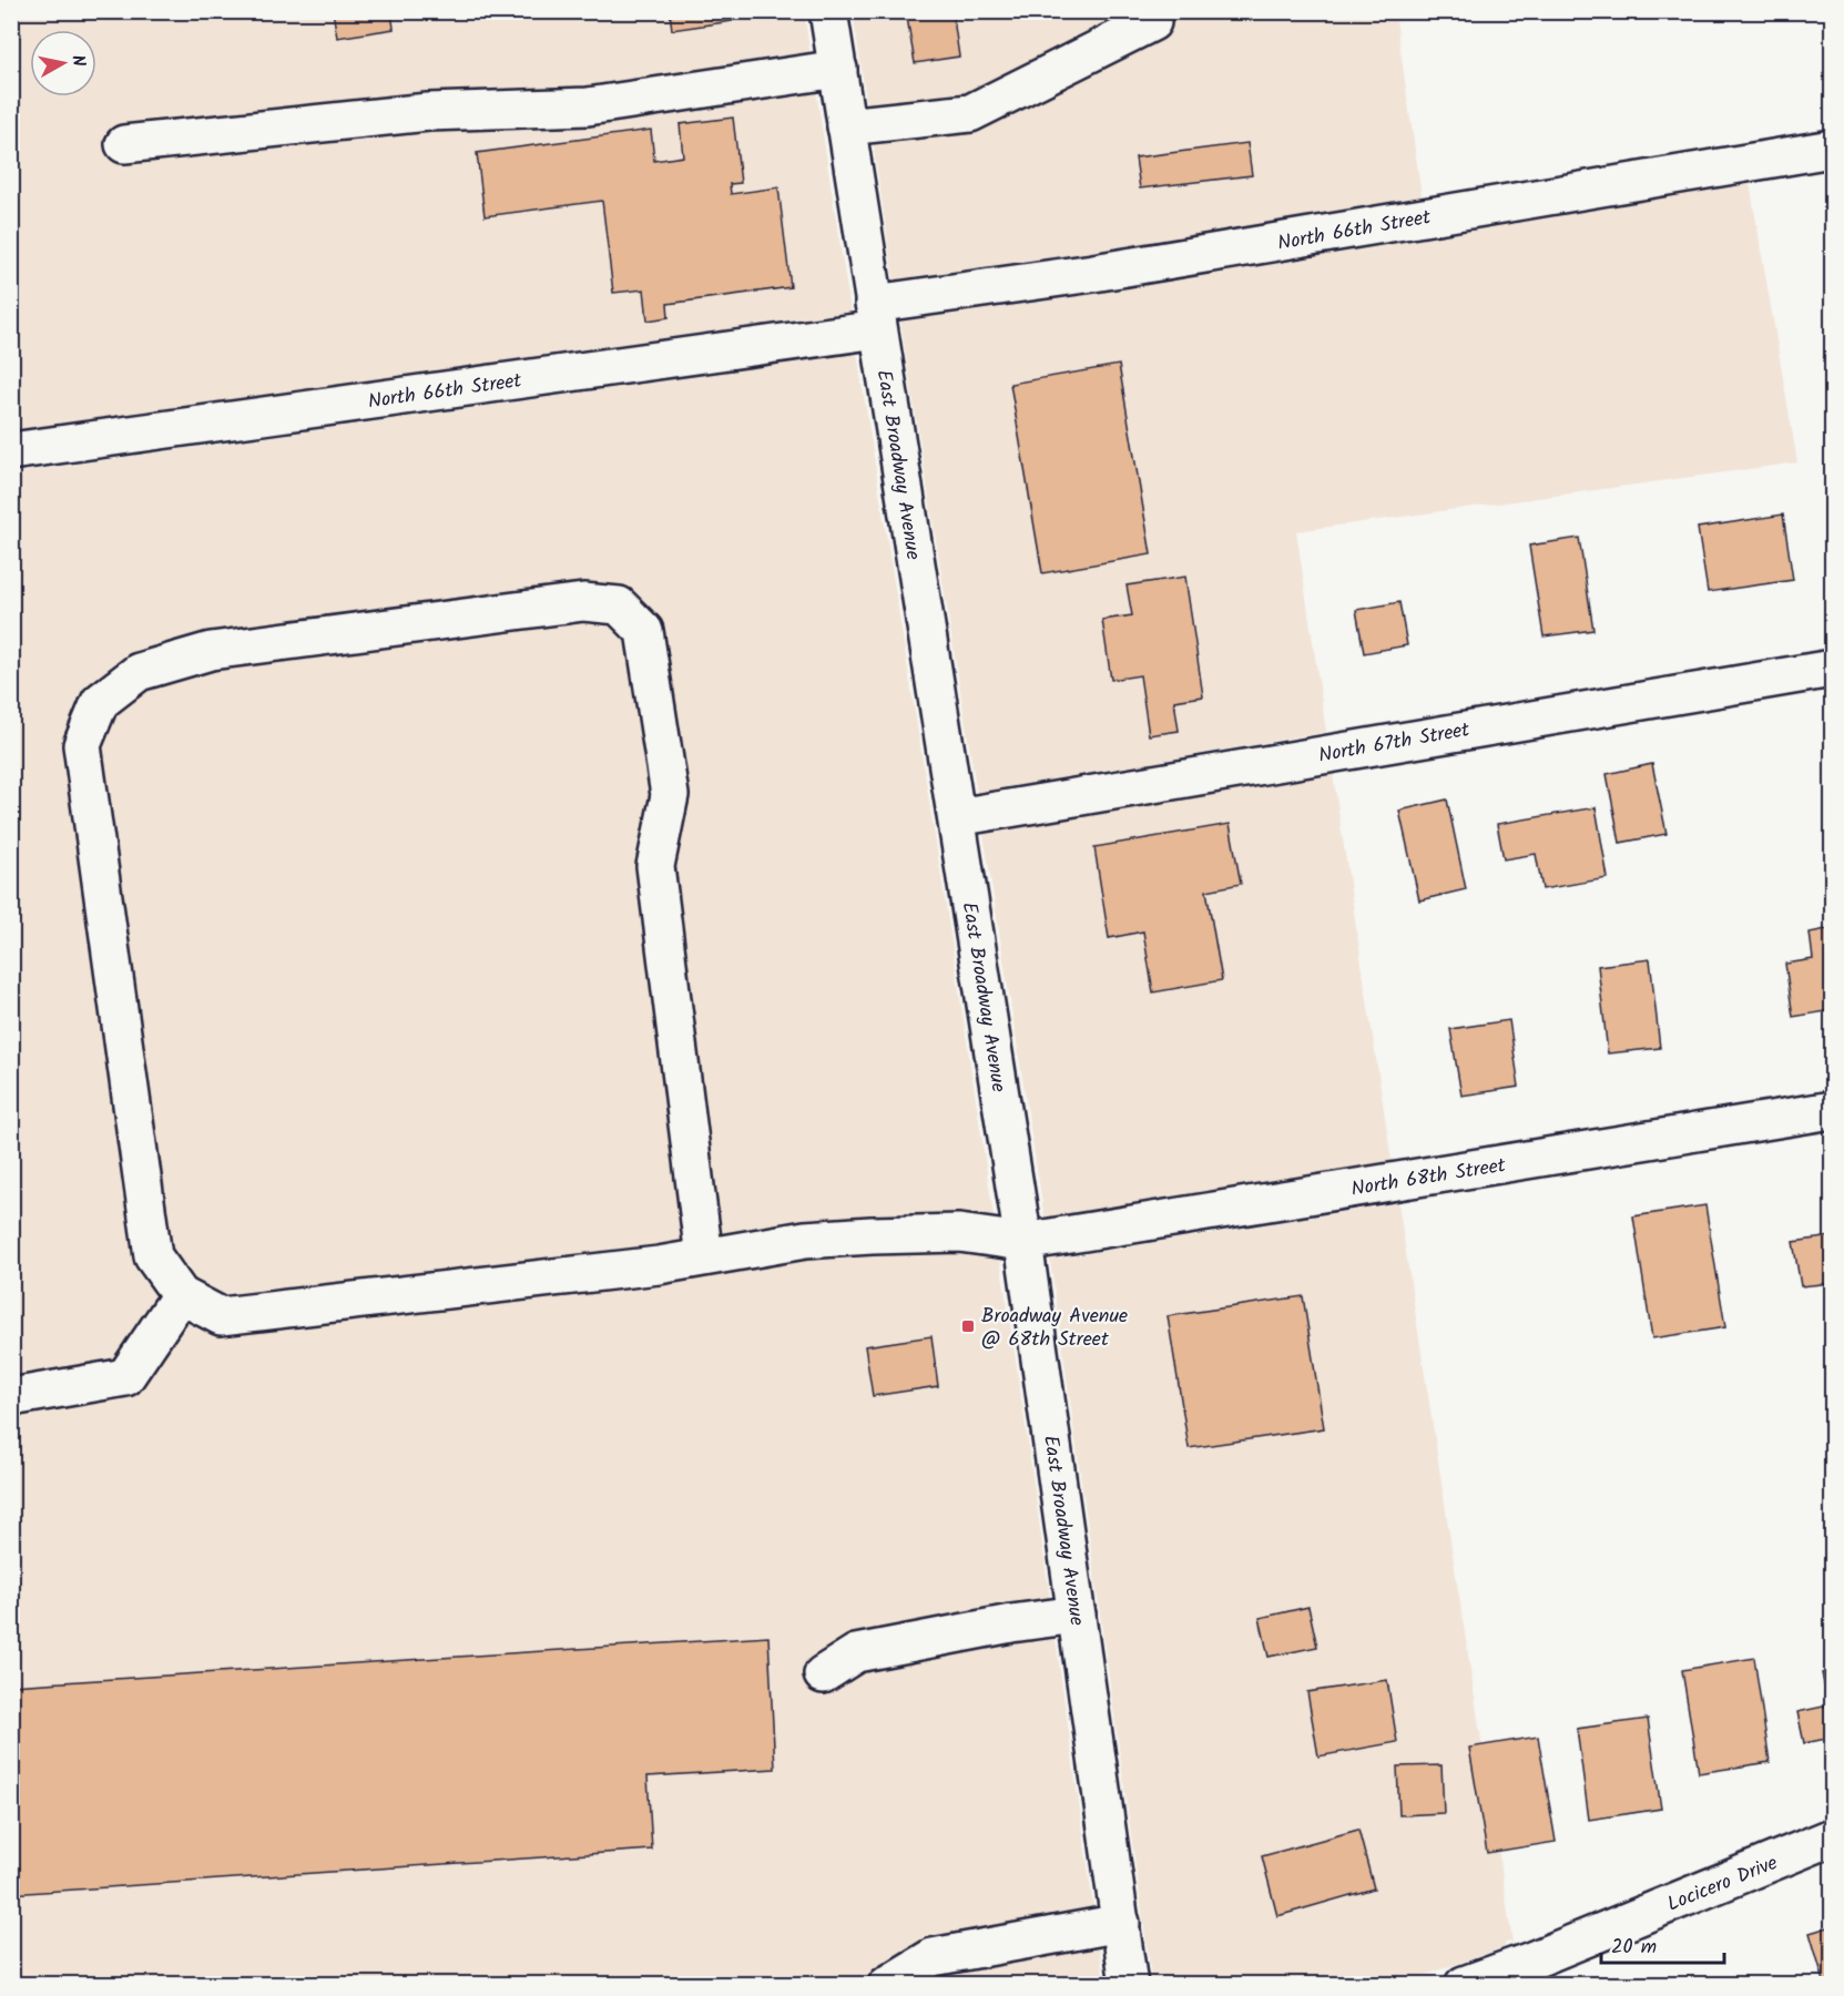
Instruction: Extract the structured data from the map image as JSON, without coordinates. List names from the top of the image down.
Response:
{
  "streets": {
    "street": [
      "North 66th Street",
      "East Broadway Avenue",
      "North 67th Street",
      "North 68th Street",
      "Locicero Drive"
    ]
  },
  "crossings": [
    ["North 66th Street", "East Broadway Avenue"],
    ["East Broadway Avenue", "North 67th Street"],
    ["East Broadway Avenue", "North 68th Street"]
  ],
  "places": {
    "transit": ["Broadway Avenue @ 68th Street"]
  },
  "scale_bar": "20 m",
  "north": "right"
}
